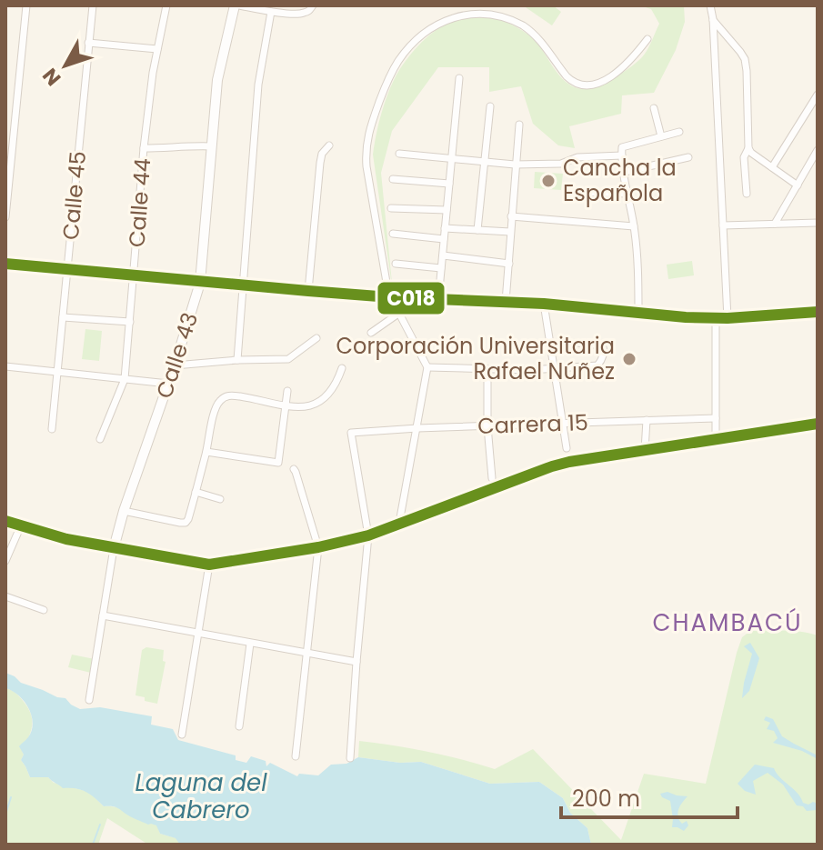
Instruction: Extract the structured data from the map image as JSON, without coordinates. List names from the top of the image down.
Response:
{
  "streets": {
    "main road": ["Calle 43"],
    "street": ["Calle 45", "Calle 44", "Carrera 15"]
  },
  "districts": ["CHAMBACÚ"],
  "water": ["Laguna del Cabrero"],
  "places": ["Cancha la Española", "Corporación Universitaria Rafael Núñez"],
  "lines": ["transit line C018"],
  "scale_bar": "200 m",
  "north": "bottom left"
}
